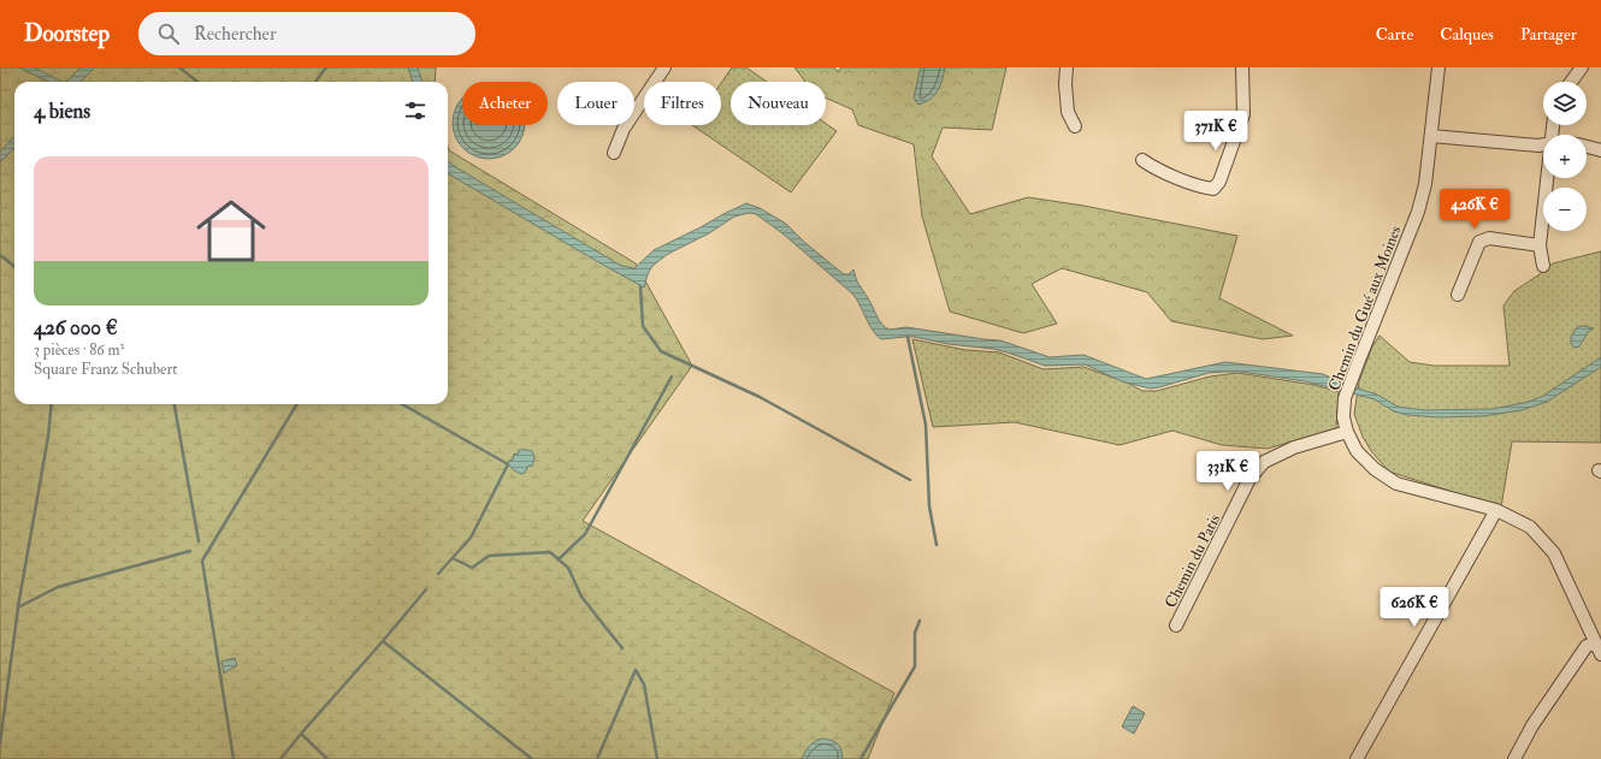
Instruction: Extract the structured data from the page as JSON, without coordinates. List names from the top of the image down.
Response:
{
  "streets": {
    "street": ["Chemin du Gué aux Moines", "Chemin du Patis"]
  },
  "crossings": [
    ["Chemin du Gué aux Moines", "Chemin du Patis"]
  ],
  "page": {
    "header": "Doorstep",
    "search": "Rechercher",
    "nav": ["Carte", "Calques", "Partager"],
    "map_buttons": ["+", "−"],
    "chip": [
      "Acheter",
      "Louer",
      "Filtres",
      "Nouveau"
    ],
    "heading": "4 biens",
    "price": [
      "371K €",
      "426K €",
      "331K €",
      "626K €"
    ],
    "list": [
      {
        "name": "426 000 €",
        "note": "3 pièces · 86 m² · Square Franz Schubert"
      }
    ]
  }
}
